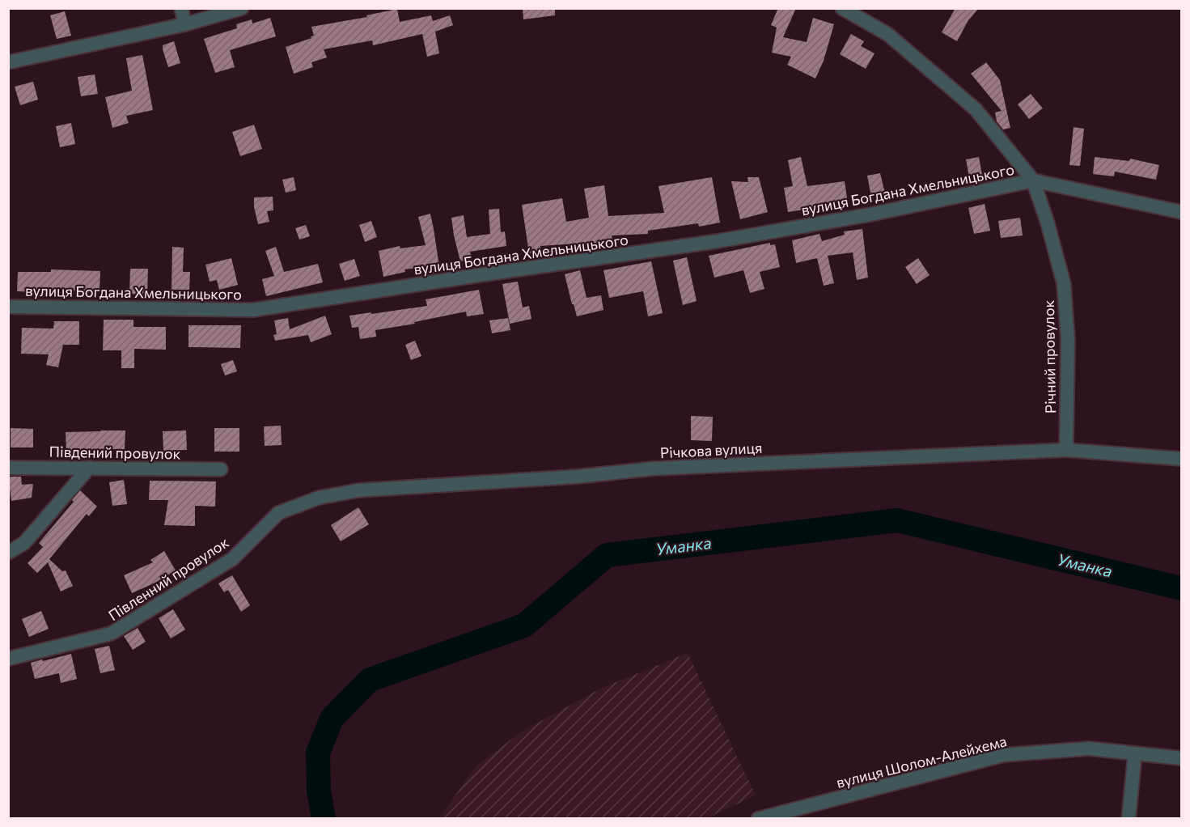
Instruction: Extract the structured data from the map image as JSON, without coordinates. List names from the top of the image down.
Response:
{
  "streets": {
    "street": [
      "вулиця Богдана Хмельницького",
      "Річний провулок",
      "Річкова вулиця",
      "Південий провулок",
      "Півленний провулок",
      "вулиця Шолом-Алейхема"
    ]
  },
  "crossings": [
    ["вулиця Богдана Хмельницького", "Річний провулок"],
    ["Річний провулок", "Річкова вулиця"],
    ["Річкова вулиця", "Півленний провулок"]
  ],
  "water": ["Уманка"]
}
